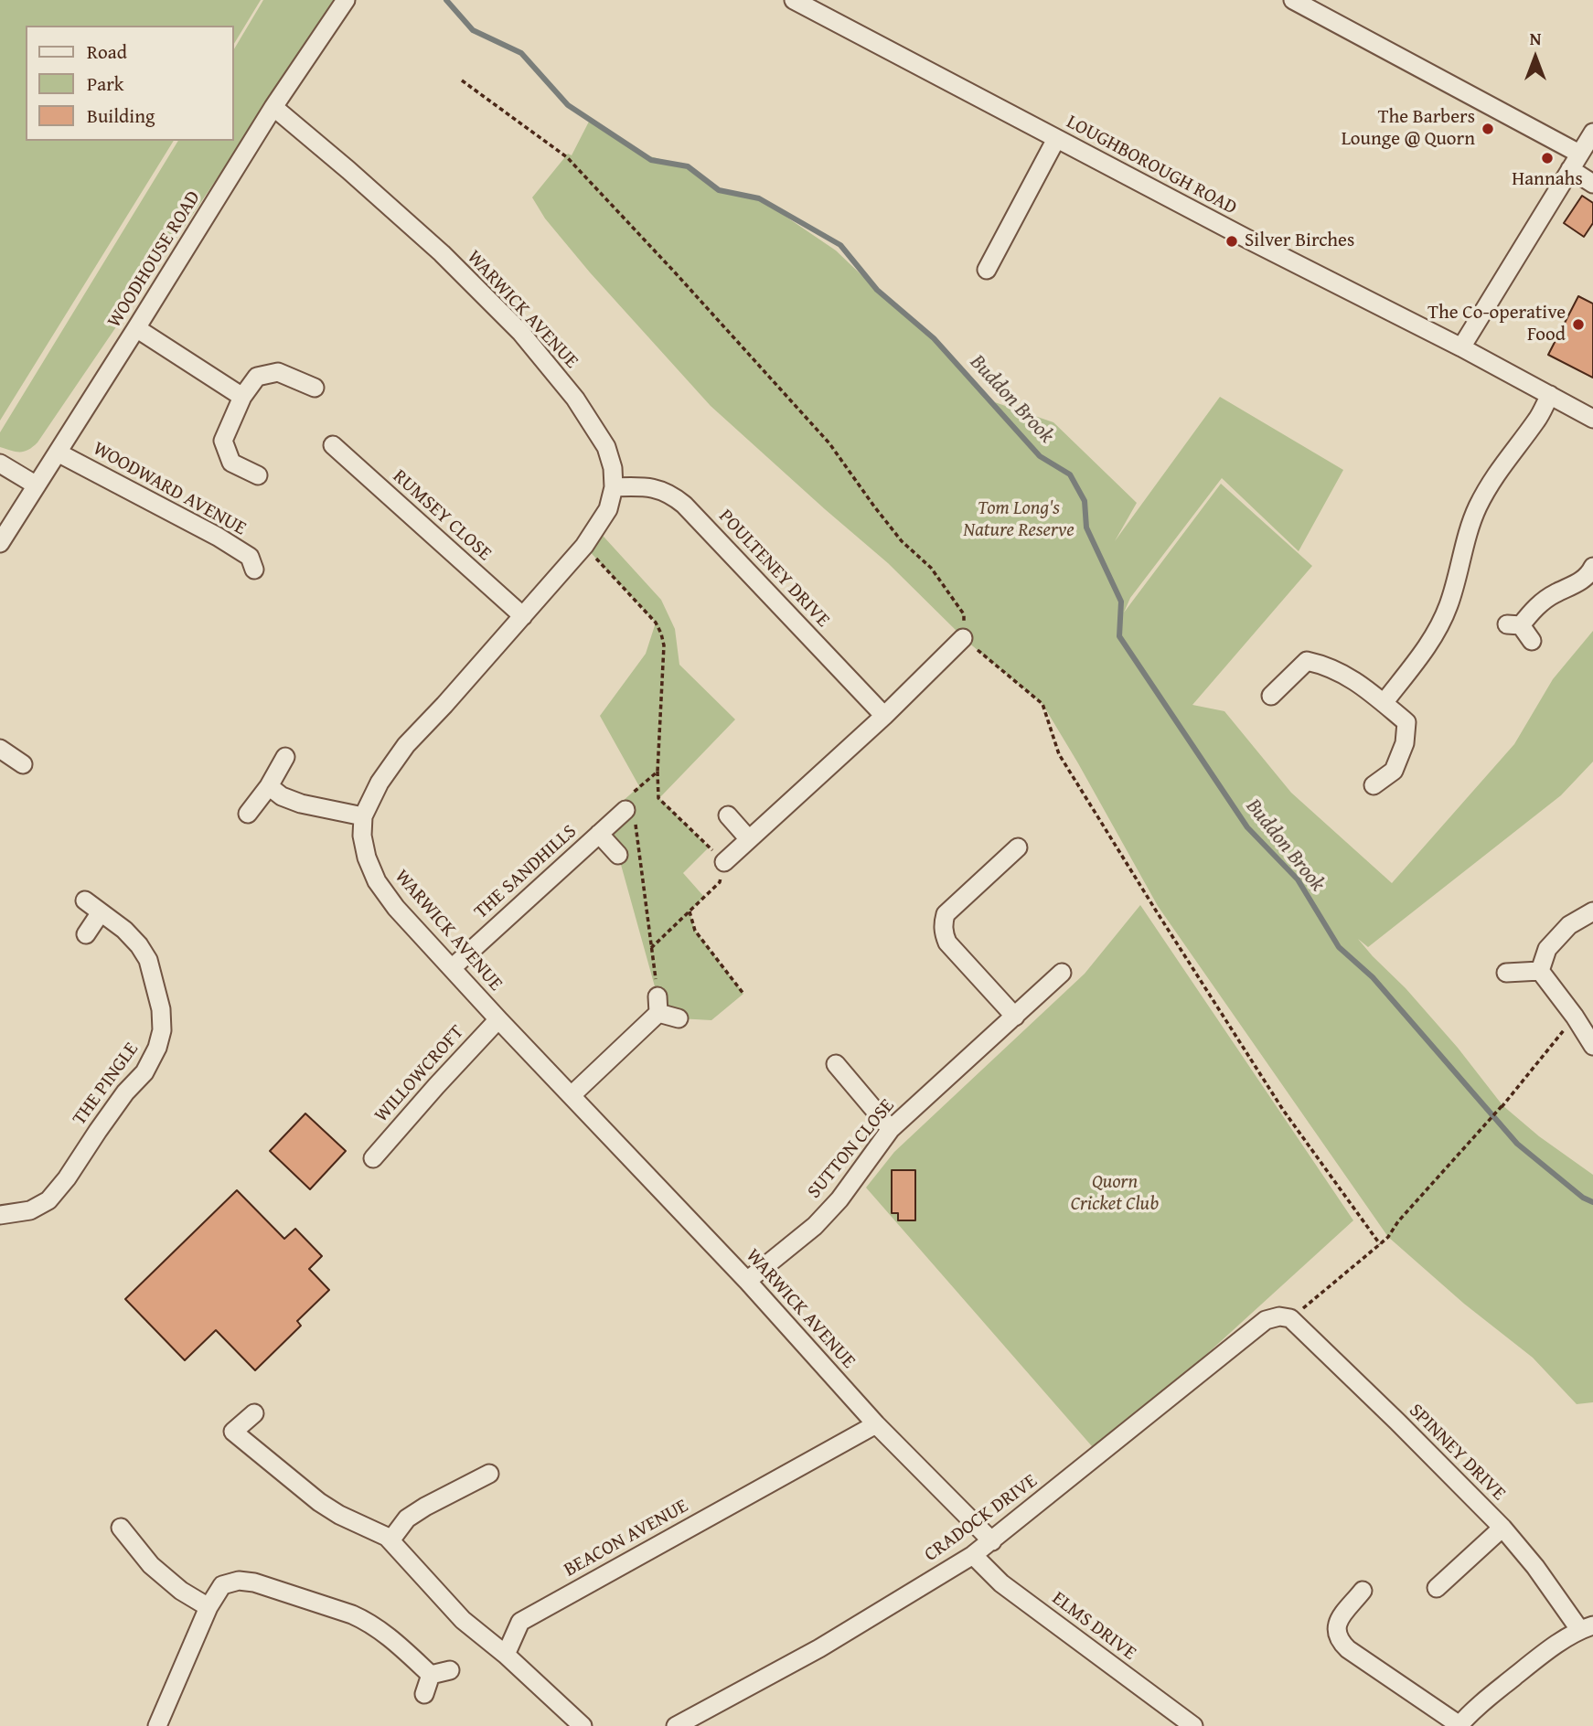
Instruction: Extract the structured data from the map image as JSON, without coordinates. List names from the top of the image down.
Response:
{
  "streets": {
    "street": [
      "LOUGHBOROUGH ROAD",
      "WOODHOUSE ROAD",
      "WARWICK AVENUE",
      "WOODWARD AVENUE",
      "RUMSEY CLOSE",
      "POULTENEY DRIVE",
      "THE SANDHILLS",
      "WILLOWCROFT",
      "THE PINGLE",
      "SUTTON CLOSE",
      "SPINNEY DRIVE",
      "CRADOCK DRIVE",
      "BEACON AVENUE",
      "ELMS DRIVE"
    ]
  },
  "crossings": [
    ["WOODHOUSE ROAD", "WARWICK AVENUE"],
    ["WOODHOUSE ROAD", "WOODWARD AVENUE"],
    ["WARWICK AVENUE", "RUMSEY CLOSE"],
    ["WARWICK AVENUE", "POULTENEY DRIVE"],
    ["WARWICK AVENUE", "THE SANDHILLS"],
    ["WARWICK AVENUE", "WILLOWCROFT"],
    ["WARWICK AVENUE", "SUTTON CLOSE"],
    ["WARWICK AVENUE", "CRADOCK DRIVE"],
    ["WARWICK AVENUE", "BEACON AVENUE"],
    ["SPINNEY DRIVE", "CRADOCK DRIVE"],
    ["CRADOCK DRIVE", "ELMS DRIVE"]
  ],
  "water": ["Buddon Brook"],
  "parks": ["Tom Long's Nature Reserve", "Quorn Cricket Club"],
  "places": [
    "The Barbers Lounge @ Quorn",
    "Hannahs",
    "Silver Birches",
    "The Co-operative Food"
  ],
  "legend": ["Road", "Park", "Building"],
  "north": "top"
}
